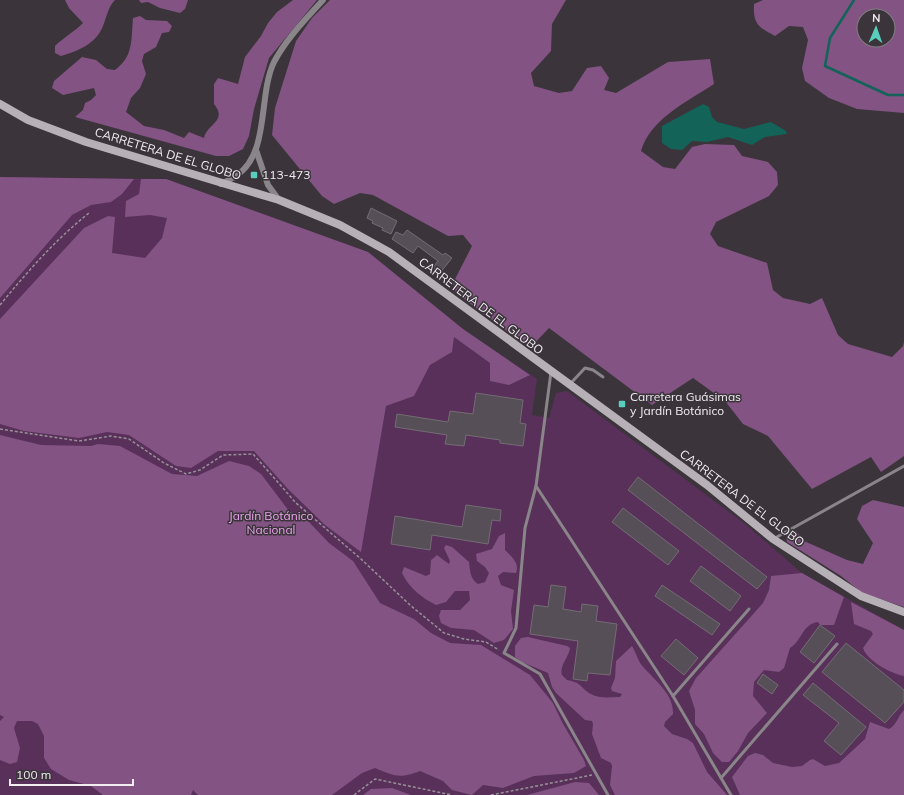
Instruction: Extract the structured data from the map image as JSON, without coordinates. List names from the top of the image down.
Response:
{
  "streets": {
    "main road": ["CARRETERA DE EL GLOBO"]
  },
  "parks": ["Jardín Botánico Nacional"],
  "places": {
    "transit": ["113-473", "Carretera Guásimas y Jardín Botánico"]
  },
  "scale_bar": "100 m",
  "north": "top"
}
